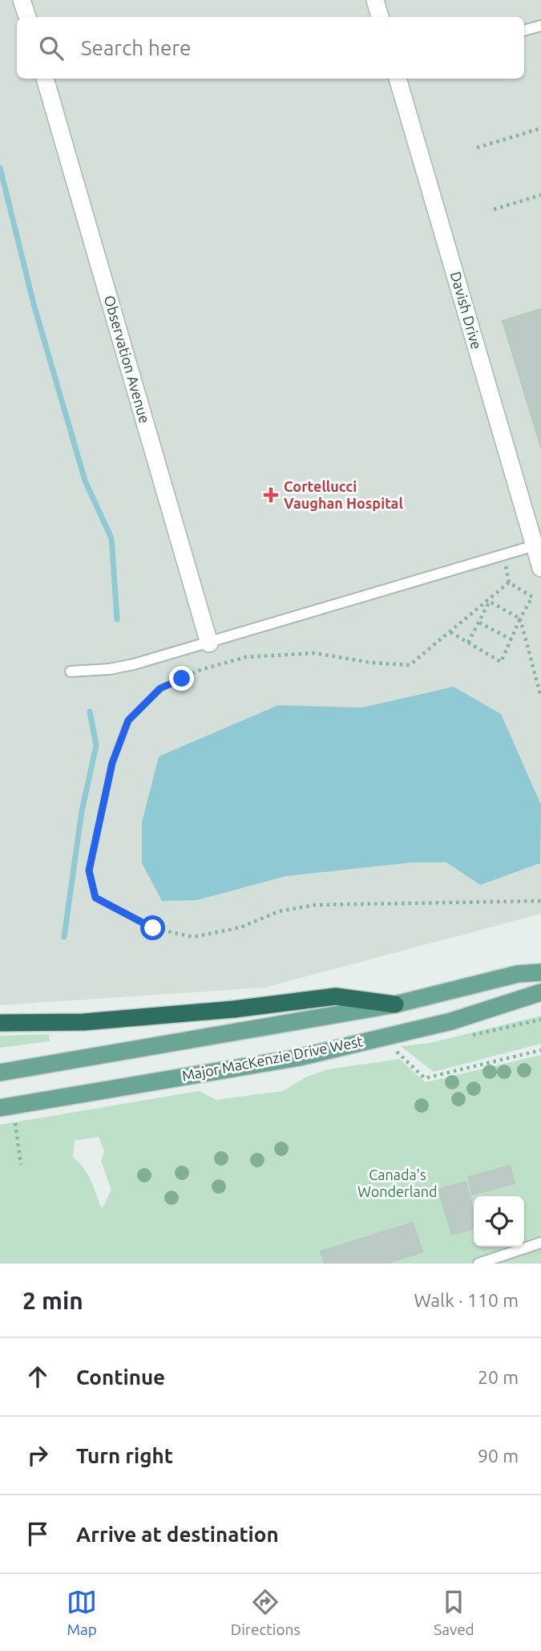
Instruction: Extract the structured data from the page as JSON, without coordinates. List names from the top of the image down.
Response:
{
  "streets": {
    "main road": ["Major MacKenzie Drive West"],
    "street": ["Davish Drive", "Observation Avenue"]
  },
  "parks": ["Canada's Wonderland"],
  "places": {
    "health": ["Cortellucci Vaughan Hospital"]
  },
  "page": {
    "search": "Search here",
    "heading": ["2 min", "Walk · 110 m"],
    "list": [
      ["Continue", "20 m"],
      ["Turn right", "90 m"],
      "Arrive at destination"
    ],
    "nav": ["Map", "Directions", "Saved"]
  }
}
